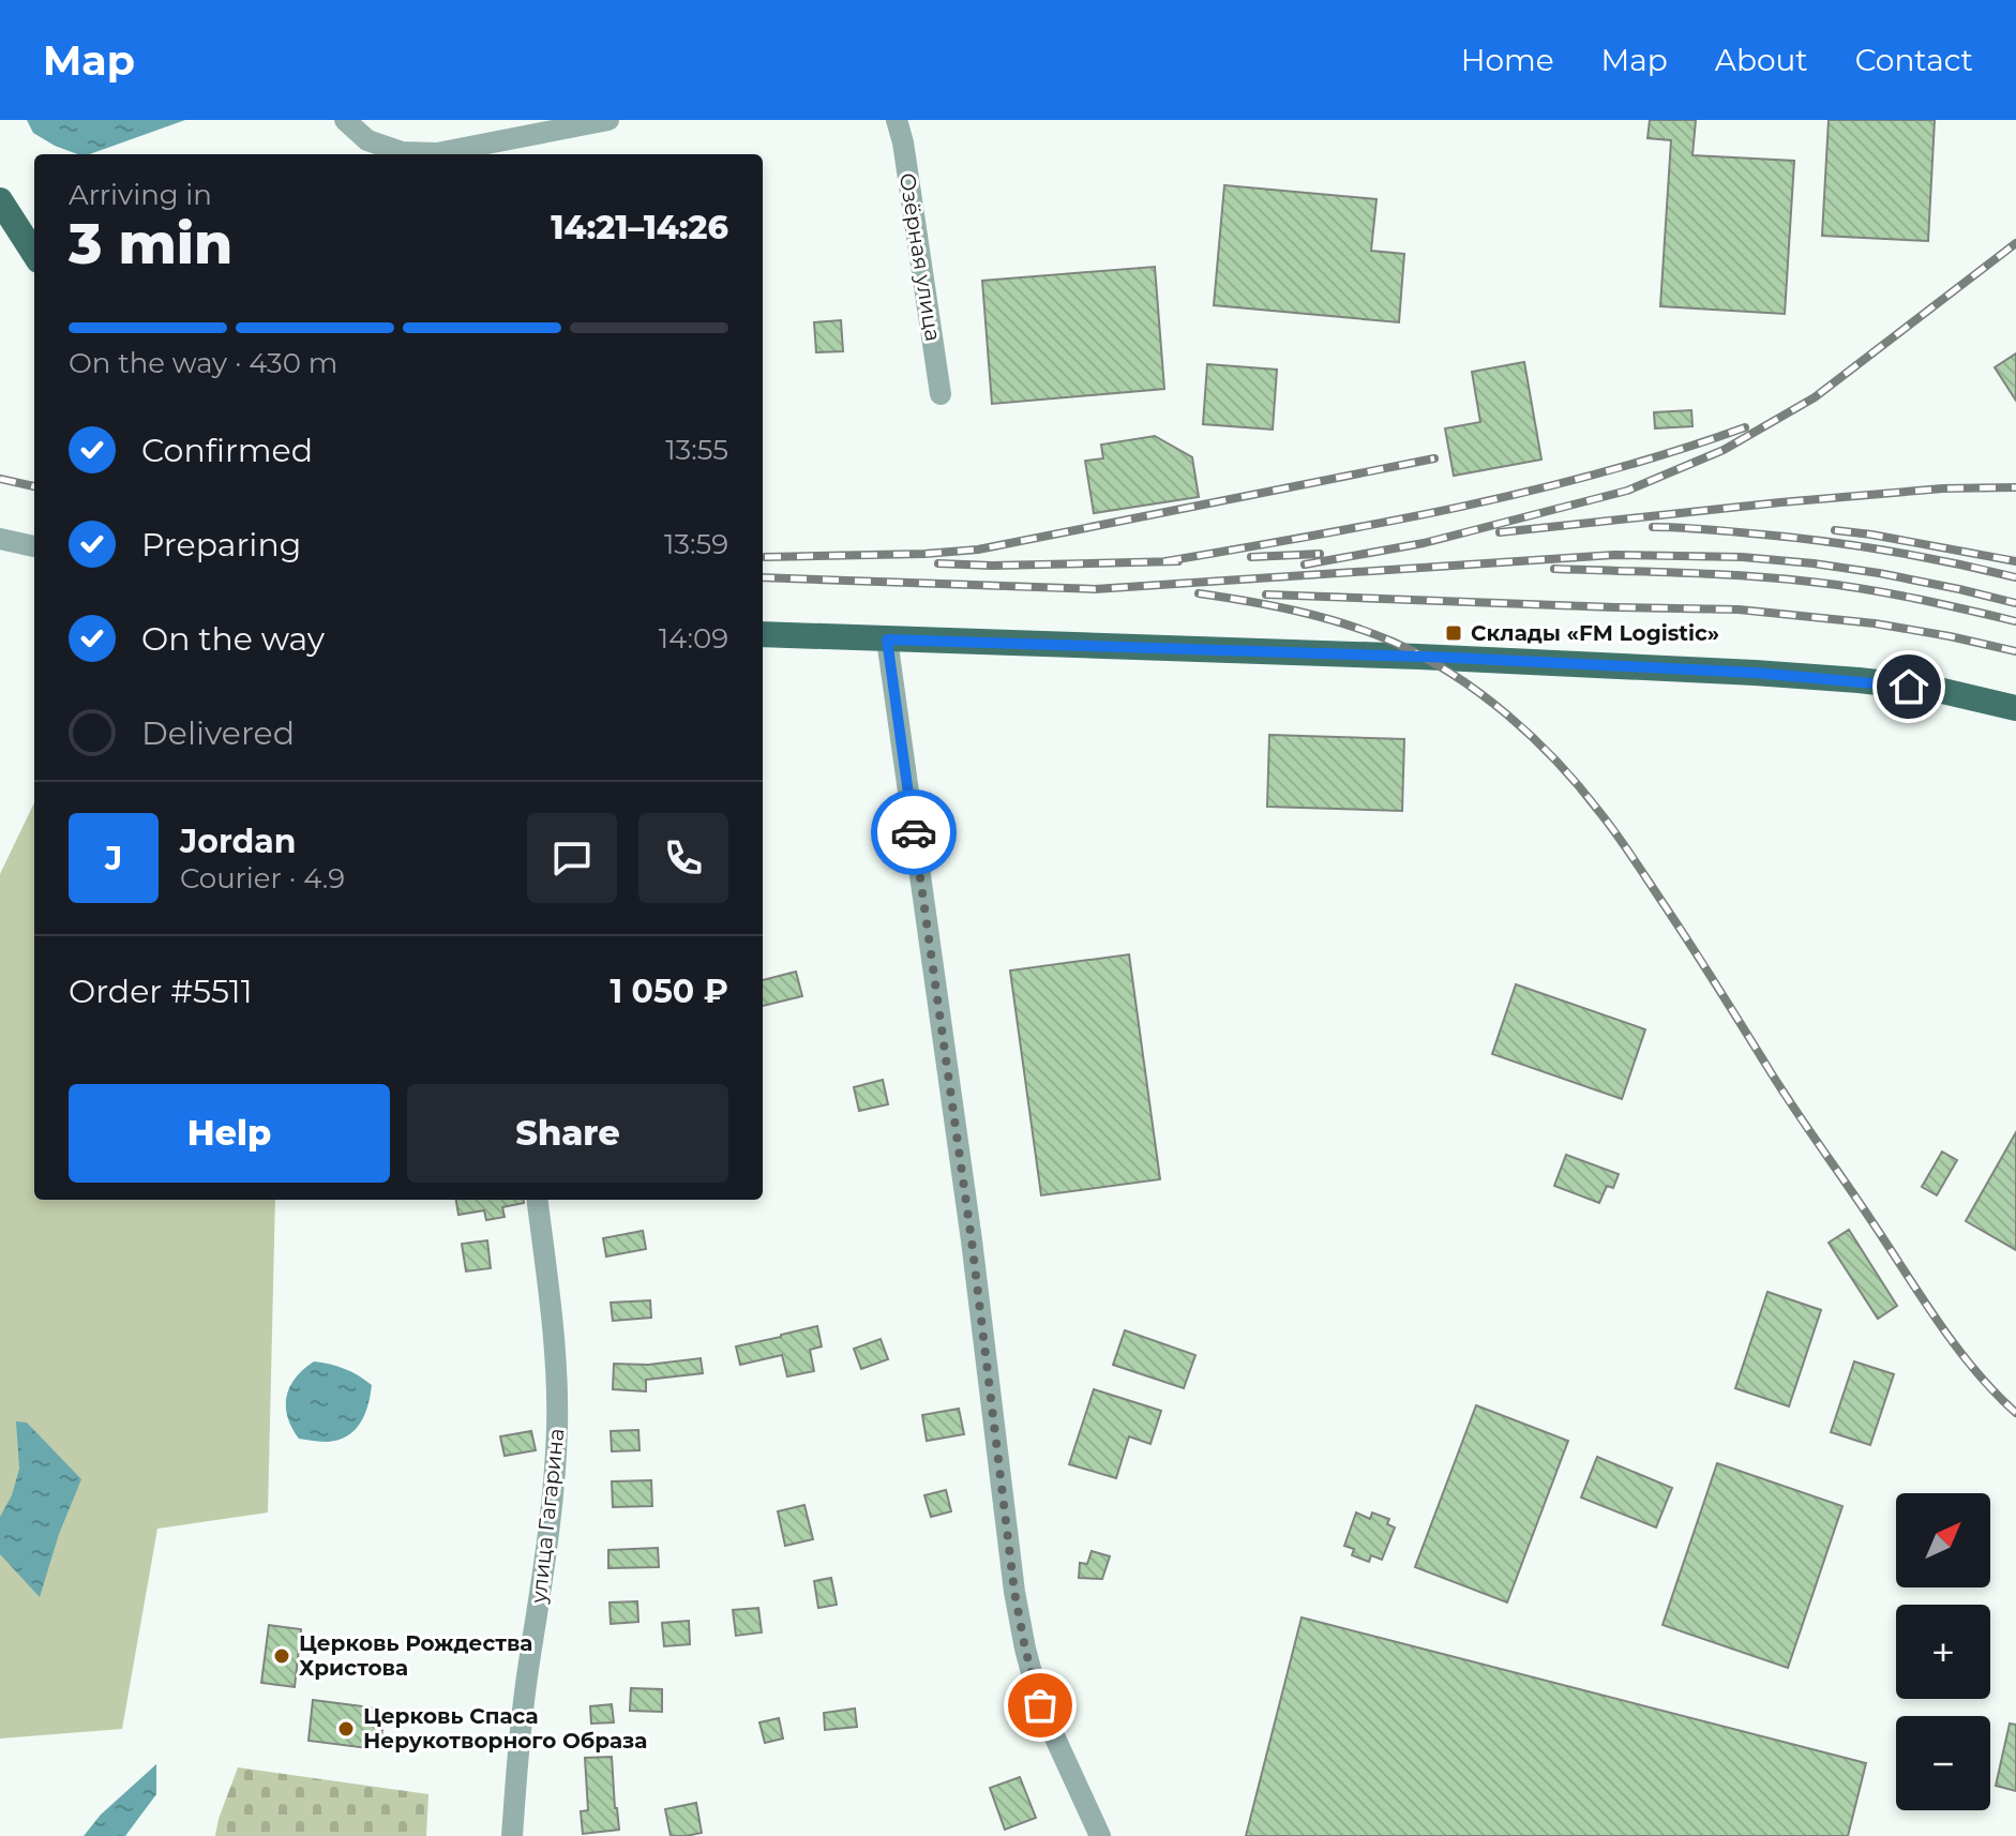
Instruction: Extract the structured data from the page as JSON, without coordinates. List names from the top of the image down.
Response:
{
  "streets": {
    "street": ["Озёрная улица", "улица Гагарина"]
  },
  "places": {
    "transit": ["Склады «FM Logistic»"],
    "other": ["Церковь Рождества Христова", "Церковь Спаса Нерукотворного Образа"]
  },
  "north": "top right",
  "page": {
    "header": "Map",
    "nav": [
      "Home",
      "Map",
      "About",
      "Contact"
    ],
    "heading": ["3 min", "Arriving in", "14:21–14:26"],
    "panel": [
      "Jordan",
      "Courier · 4.9",
      "Order #5511",
      "1 050 ₽"
    ],
    "bar": "On the way · 430 m",
    "list": [
      ["Confirmed", "13:55"],
      ["Preparing", "13:59"],
      ["On the way", "14:09"],
      "Delivered"
    ],
    "round": "J",
    "buttons": ["Help", "Share"],
    "map_buttons": ["+", "−"]
  }
}
